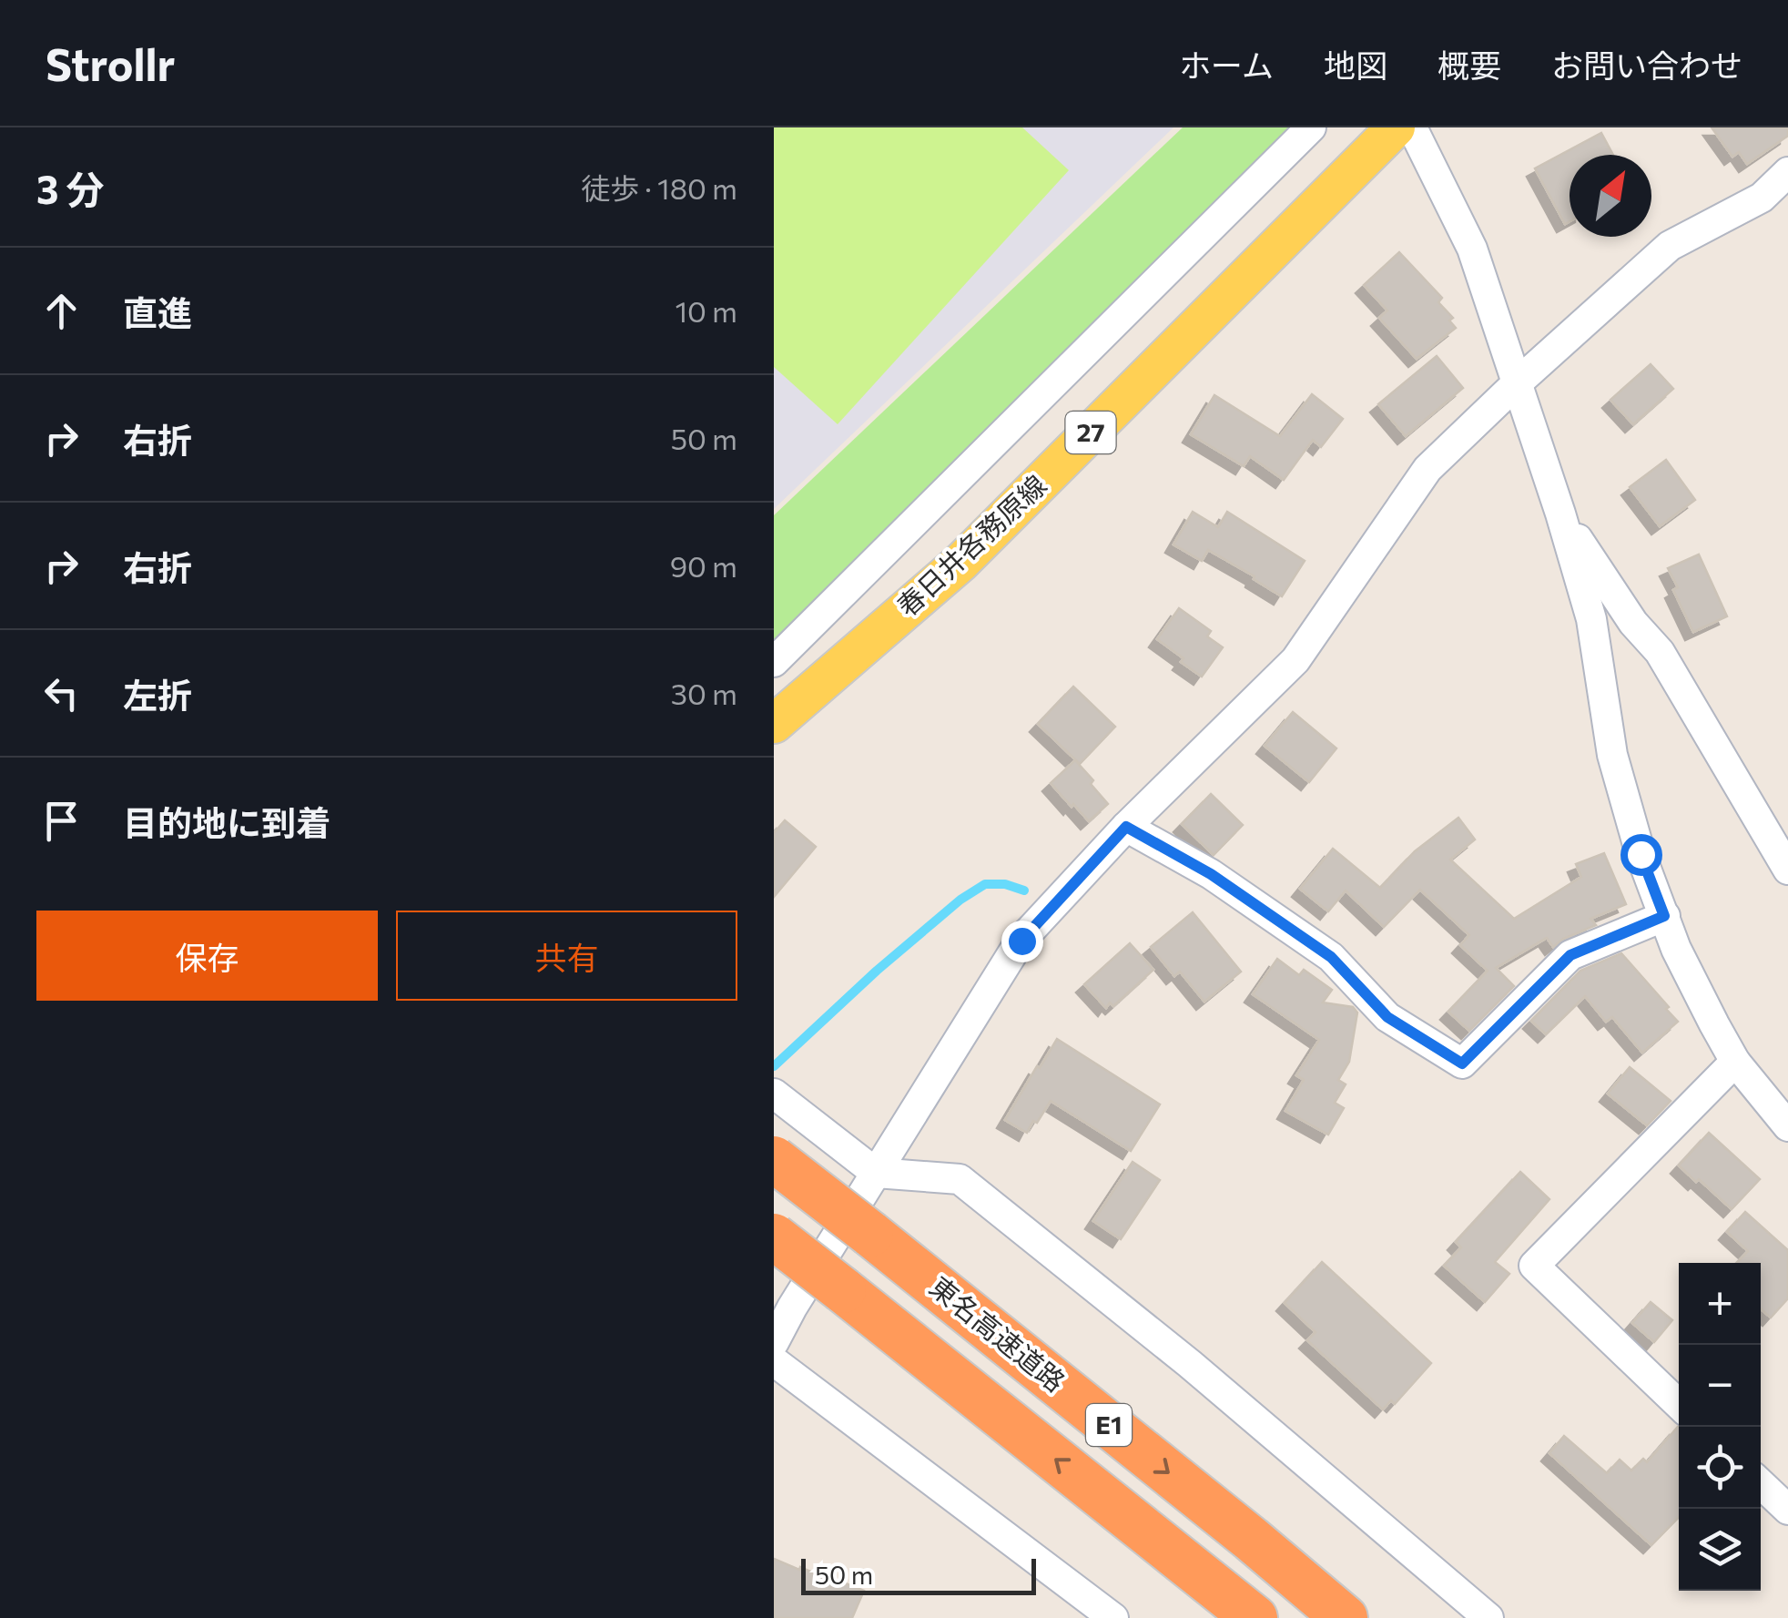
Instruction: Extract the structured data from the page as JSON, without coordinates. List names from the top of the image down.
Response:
{
  "streets": {
    "highway": ["東名高速道路", "E1"],
    "main road": ["27", "春日井各務原線"]
  },
  "scale_bar": "50 m",
  "north": "top right",
  "page": {
    "header": "Strollr",
    "nav": [
      "ホーム",
      "地図",
      "概要",
      "お問い合わせ"
    ],
    "heading": ["3 分", "徒歩 · 180 m"],
    "list": [
      ["直進", "10 m"],
      ["右折", "50 m"],
      ["右折", "90 m"],
      ["左折", "30 m"],
      "目的地に到着"
    ],
    "buttons": ["保存", "共有"],
    "map_buttons": ["+", "−"],
    "scale": "50 m"
  }
}
